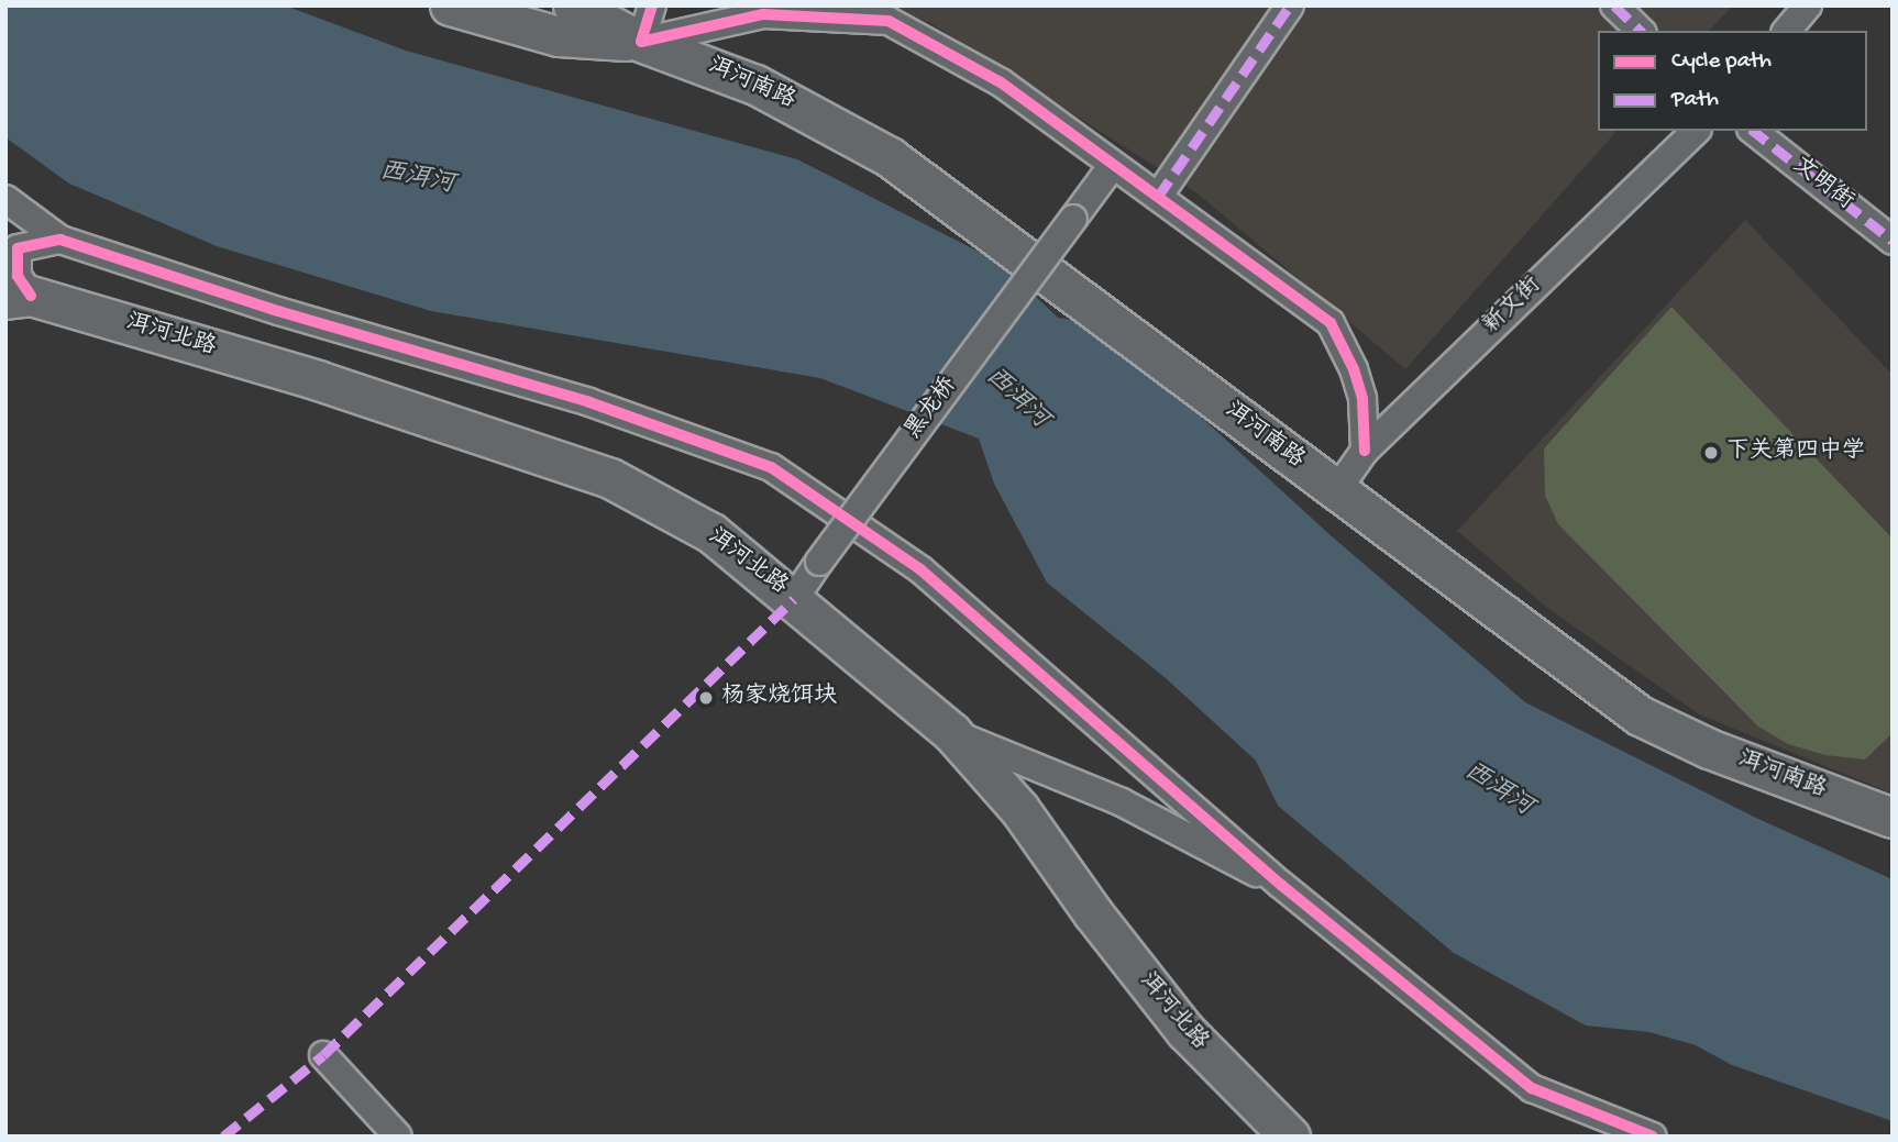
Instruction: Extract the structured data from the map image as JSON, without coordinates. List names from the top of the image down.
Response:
{
  "streets": {
    "main road": ["洱河南路", "洱河北路"],
    "street": ["文明街", "新文街", "黑龙桥"]
  },
  "crossings": [
    ["洱河南路", "新文街"],
    ["洱河北路", "黑龙桥"]
  ],
  "water": ["西洱河"],
  "places": ["下关第四中学", "杨家烧饵块"],
  "legend": ["Cycle path", "Path"]
}
